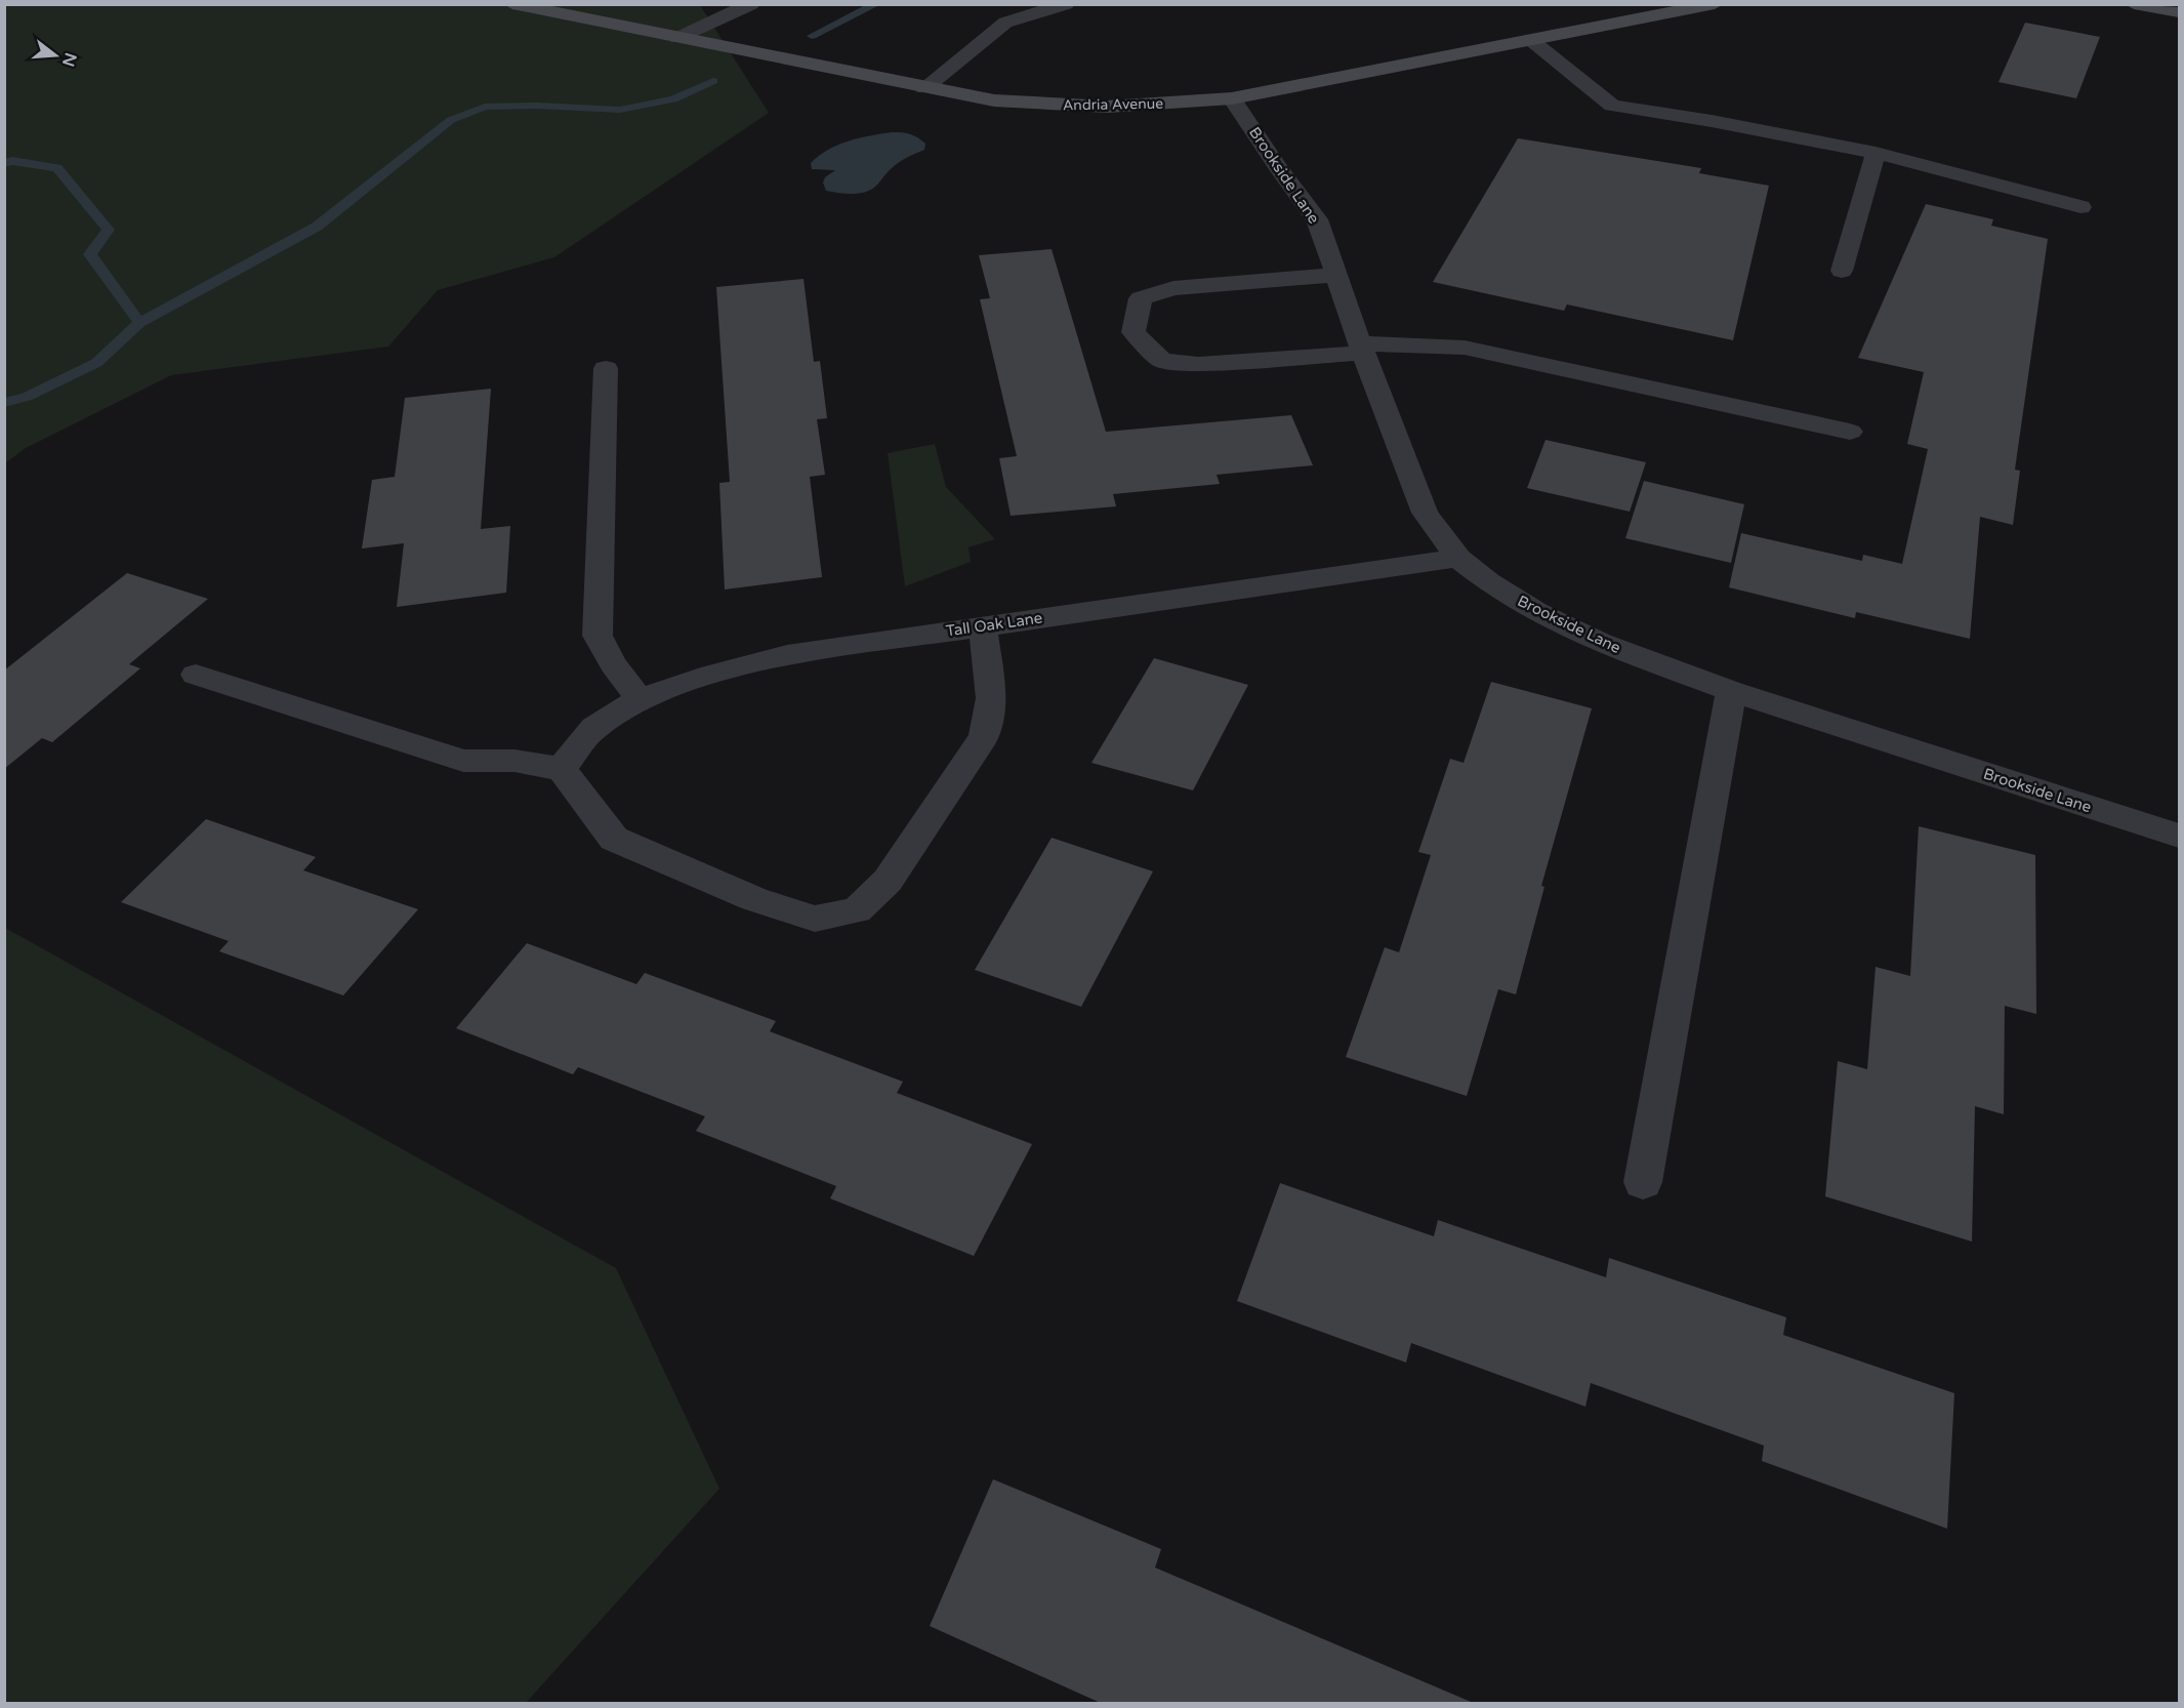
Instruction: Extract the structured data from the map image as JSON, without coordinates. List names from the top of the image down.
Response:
{
  "streets": {
    "street": ["Andria Avenue"],
    "lane": ["Brookside Lane", "Tall Oak Lane"]
  },
  "crossings": [
    ["Andria Avenue", "Brookside Lane"],
    ["Brookside Lane", "Tall Oak Lane"]
  ],
  "north": "right"
}
